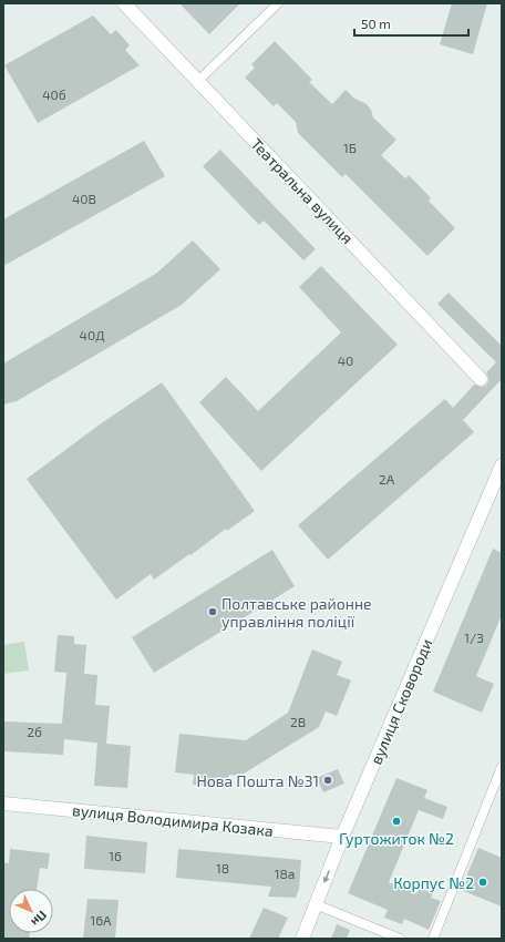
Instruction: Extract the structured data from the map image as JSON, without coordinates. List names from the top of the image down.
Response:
{
  "streets": {
    "main road": ["Театральна вулиця", "вулиця Сковороди", "вулиця Володимира Козака"]
  },
  "crossings": [
    ["вулиця Сковороди", "вулиця Володимира Козака"]
  ],
  "places": [
    "Полтавське районне управління поліції",
    "Нова Пошта №31",
    "Гуртожиток №2",
    "Корпус №2"
  ],
  "house_numbers": [
    "40б",
    "1Б",
    "40В",
    "40Д",
    "40",
    "2А",
    "1/3",
    "2В",
    "2б",
    "16",
    "18",
    "18а",
    "16А"
  ],
  "scale_bar": "50 m",
  "north": "bottom right"
}
